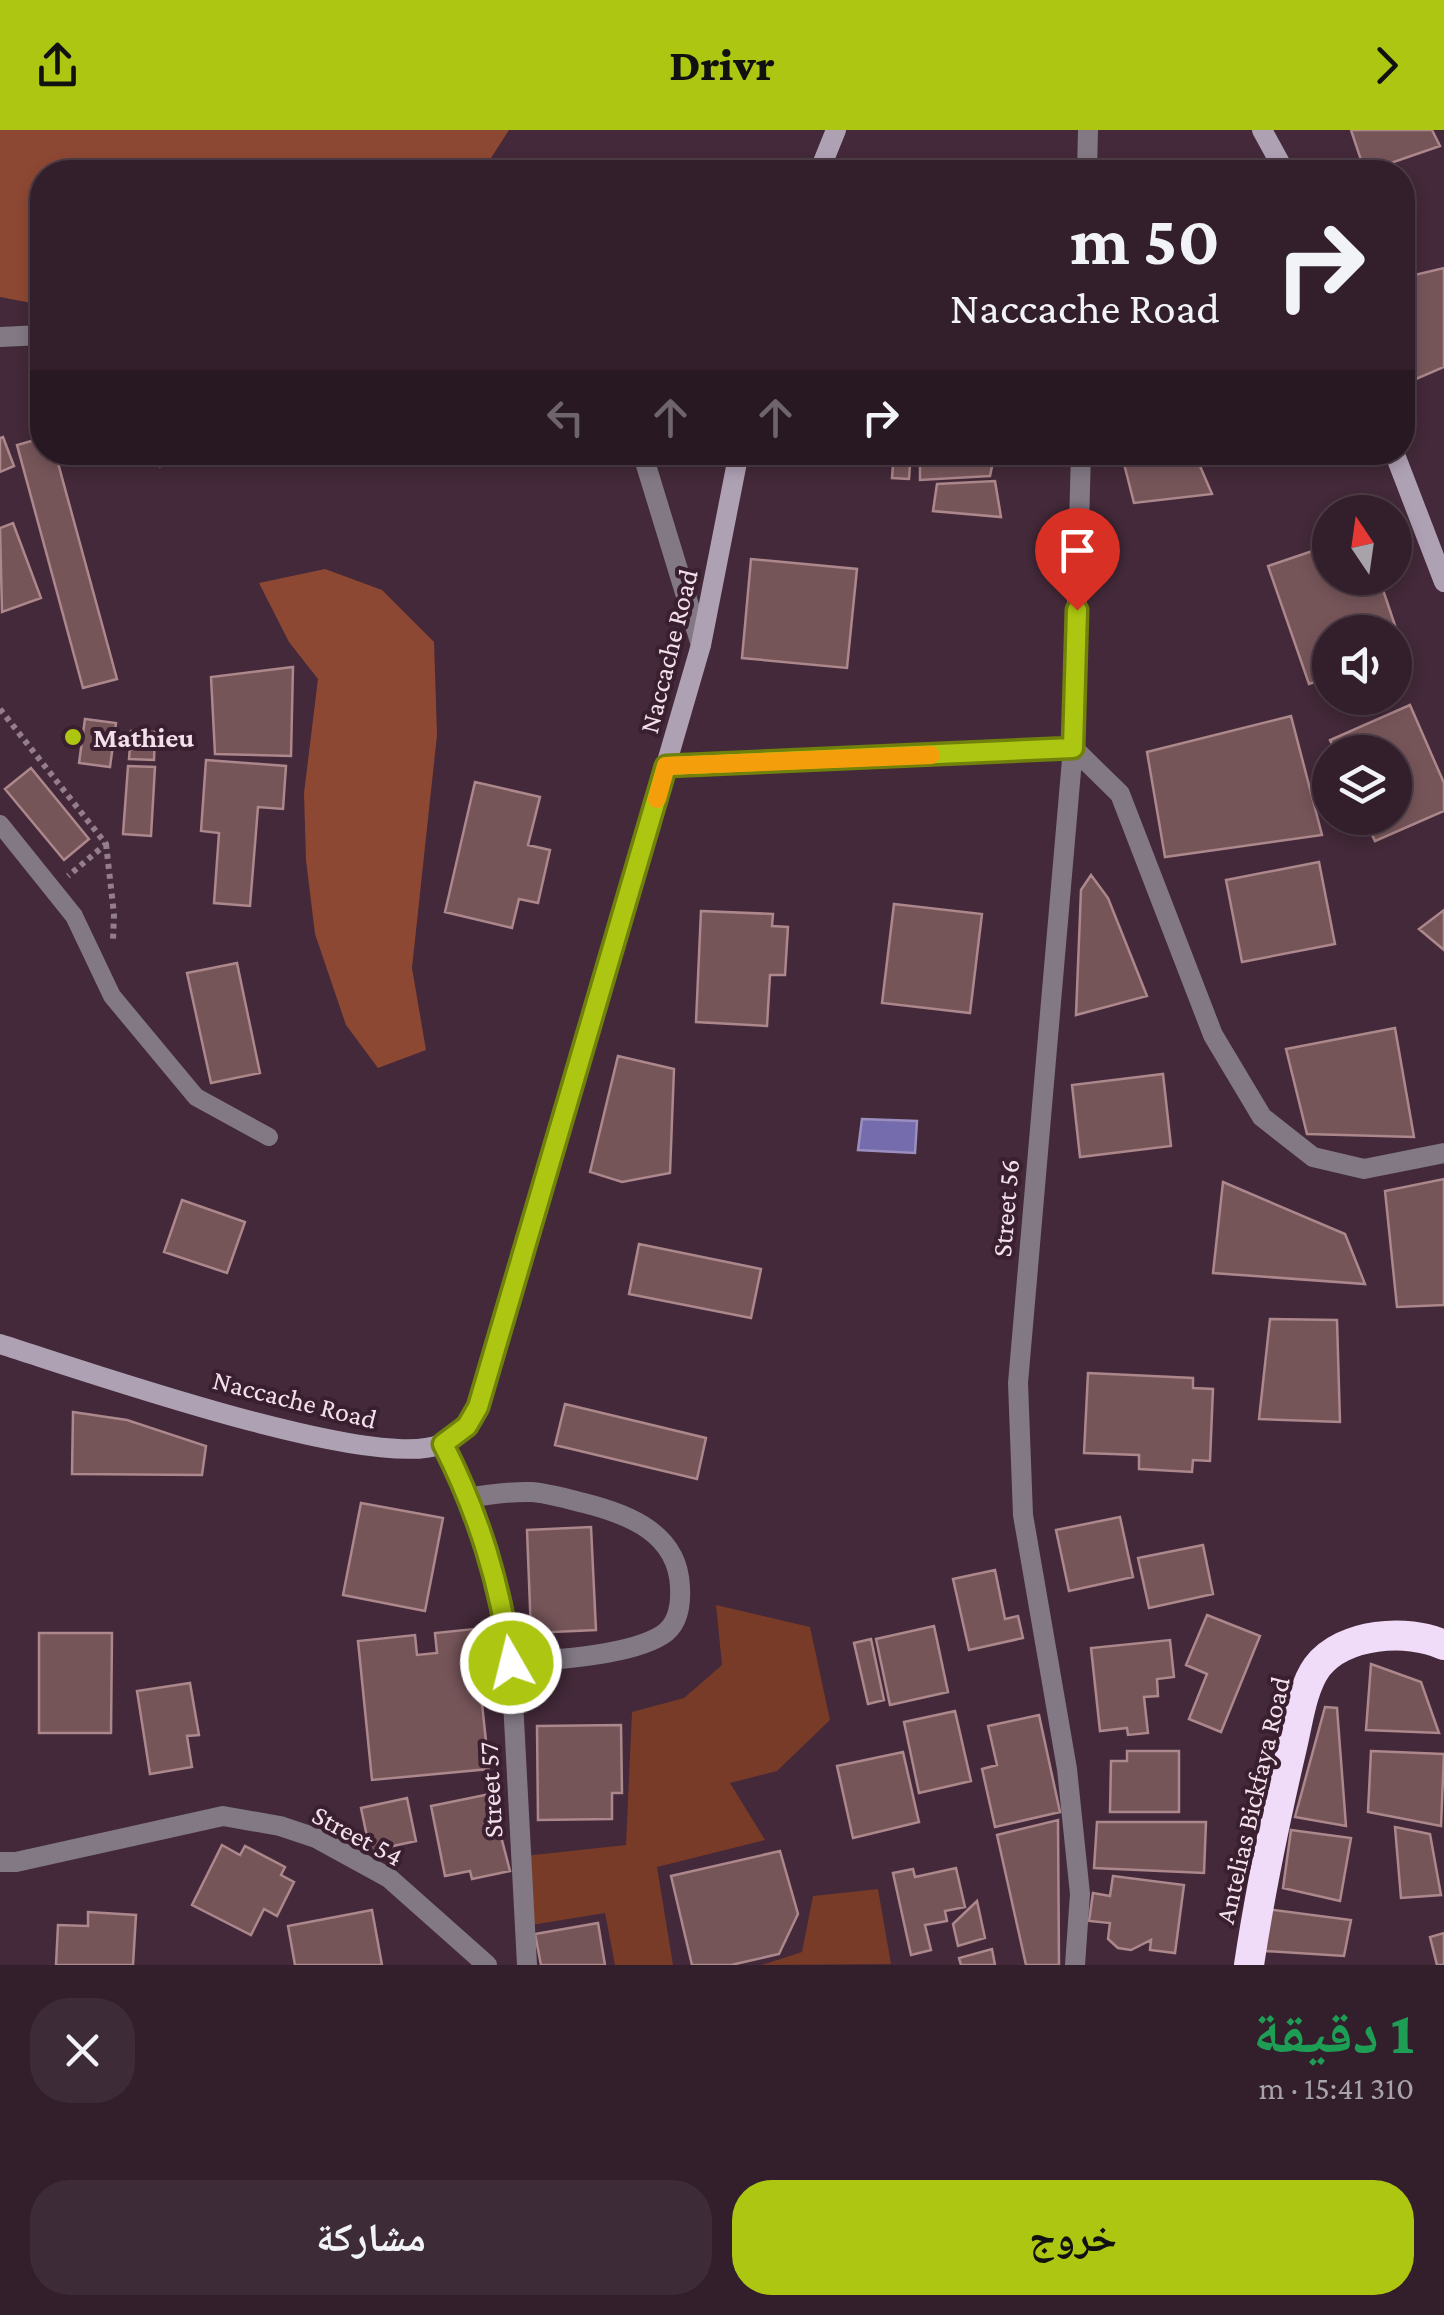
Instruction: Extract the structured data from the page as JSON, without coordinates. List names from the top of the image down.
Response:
{
  "streets": {
    "highway": ["Antelias Bickfaya Road"],
    "street": [
      "Naccache Road",
      "Street 56",
      "Street 57",
      "Street 54"
    ]
  },
  "crossings": [
    ["Naccache Road", "Street 57"]
  ],
  "places": ["Mathieu"],
  "north": "top",
  "page": {
    "header": "Drivr",
    "turn": ["50 m", "Naccache Road"],
    "heading": ["1 دقيقة", "310 m · 15:41"],
    "buttons": ["خروج", "مشاركة"]
  }
}
